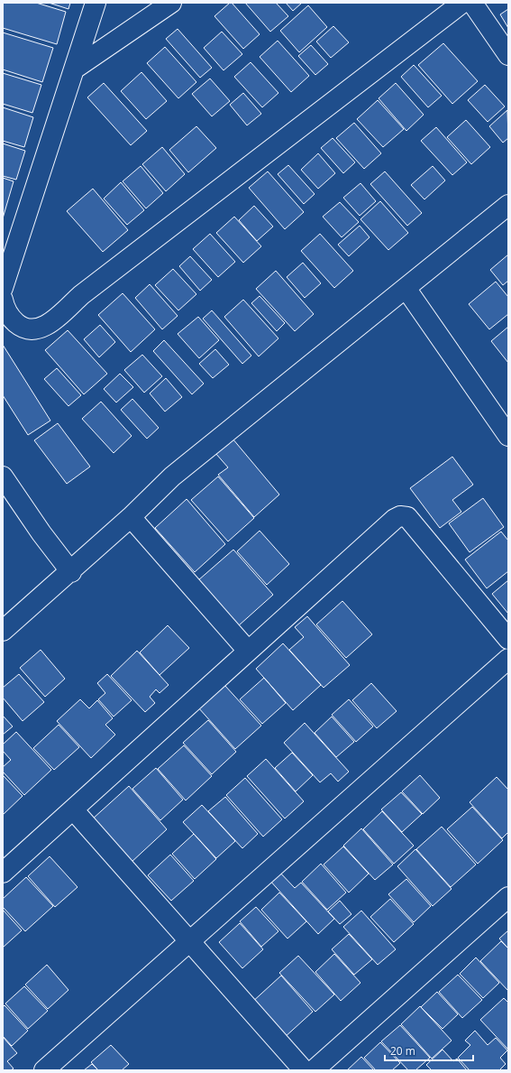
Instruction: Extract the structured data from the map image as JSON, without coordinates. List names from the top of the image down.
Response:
{
  "scale_bar": "20 m"
}
